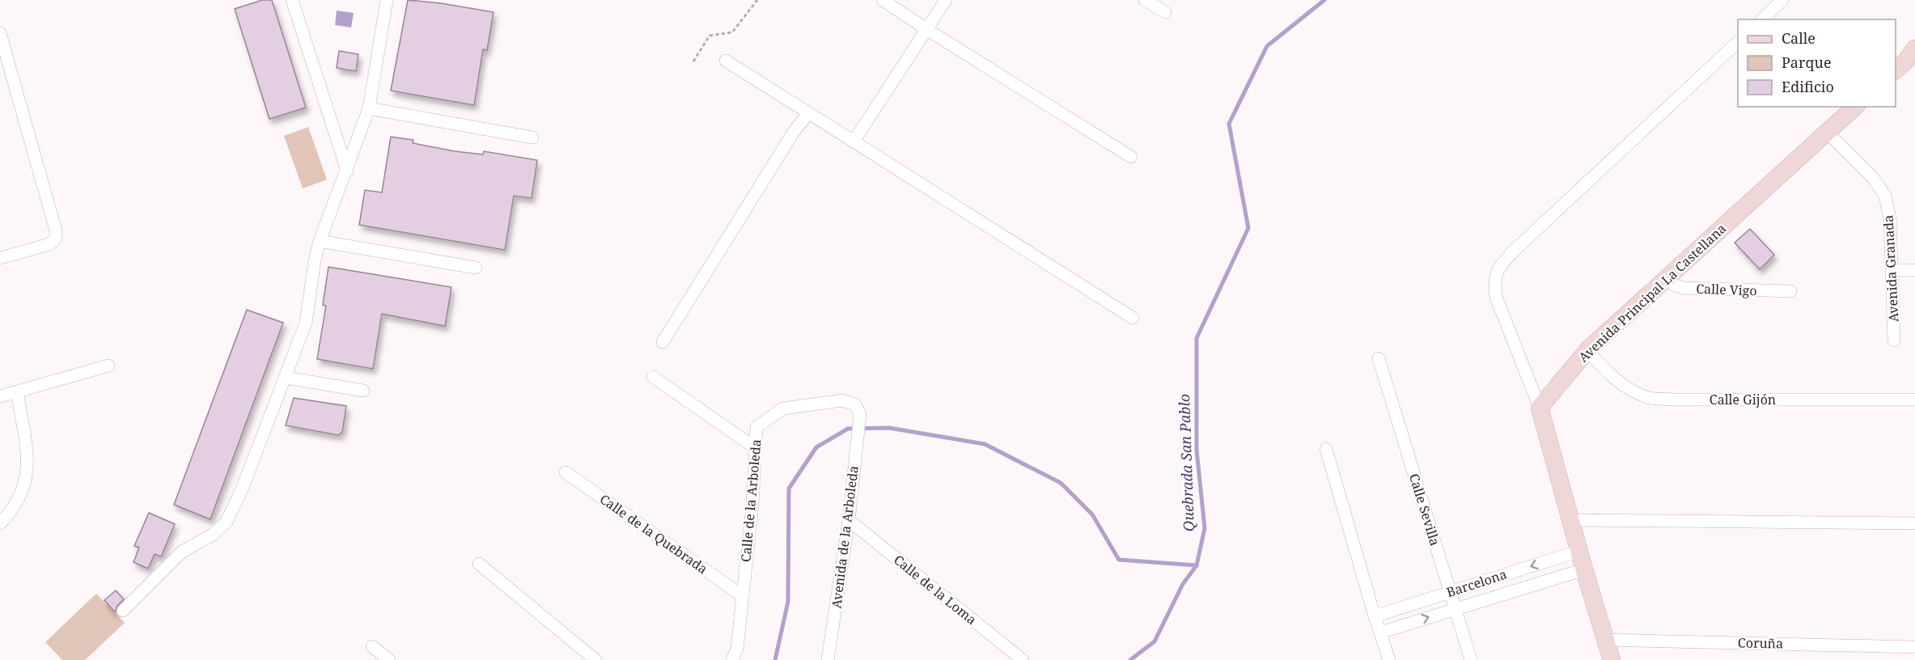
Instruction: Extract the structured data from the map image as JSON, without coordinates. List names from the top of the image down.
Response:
{
  "streets": {
    "street": [
      "Avenida Granada",
      "Calle Vigo",
      "Avenida Principal La Castellana",
      "Calle Gijón",
      "Calle de la Arboleda",
      "Calle Sevilla",
      "Calle de la Quebrada",
      "Avenida de la Arboleda",
      "Barcelona",
      "Calle de la Loma",
      "Coruña"
    ]
  },
  "crossings": [
    ["Avenida Granada", "Avenida Principal La Castellana"],
    ["Calle Vigo", "Avenida Principal La Castellana"],
    ["Avenida Principal La Castellana", "Calle Gijón"],
    ["Calle de la Arboleda", "Calle de la Quebrada"],
    ["Calle de la Arboleda", "Avenida de la Arboleda"],
    ["Calle Sevilla", "Barcelona"],
    ["Avenida de la Arboleda", "Calle de la Loma"]
  ],
  "water": ["Quebrada San Pablo"],
  "legend": ["Calle", "Parque", "Edificio"]
}
